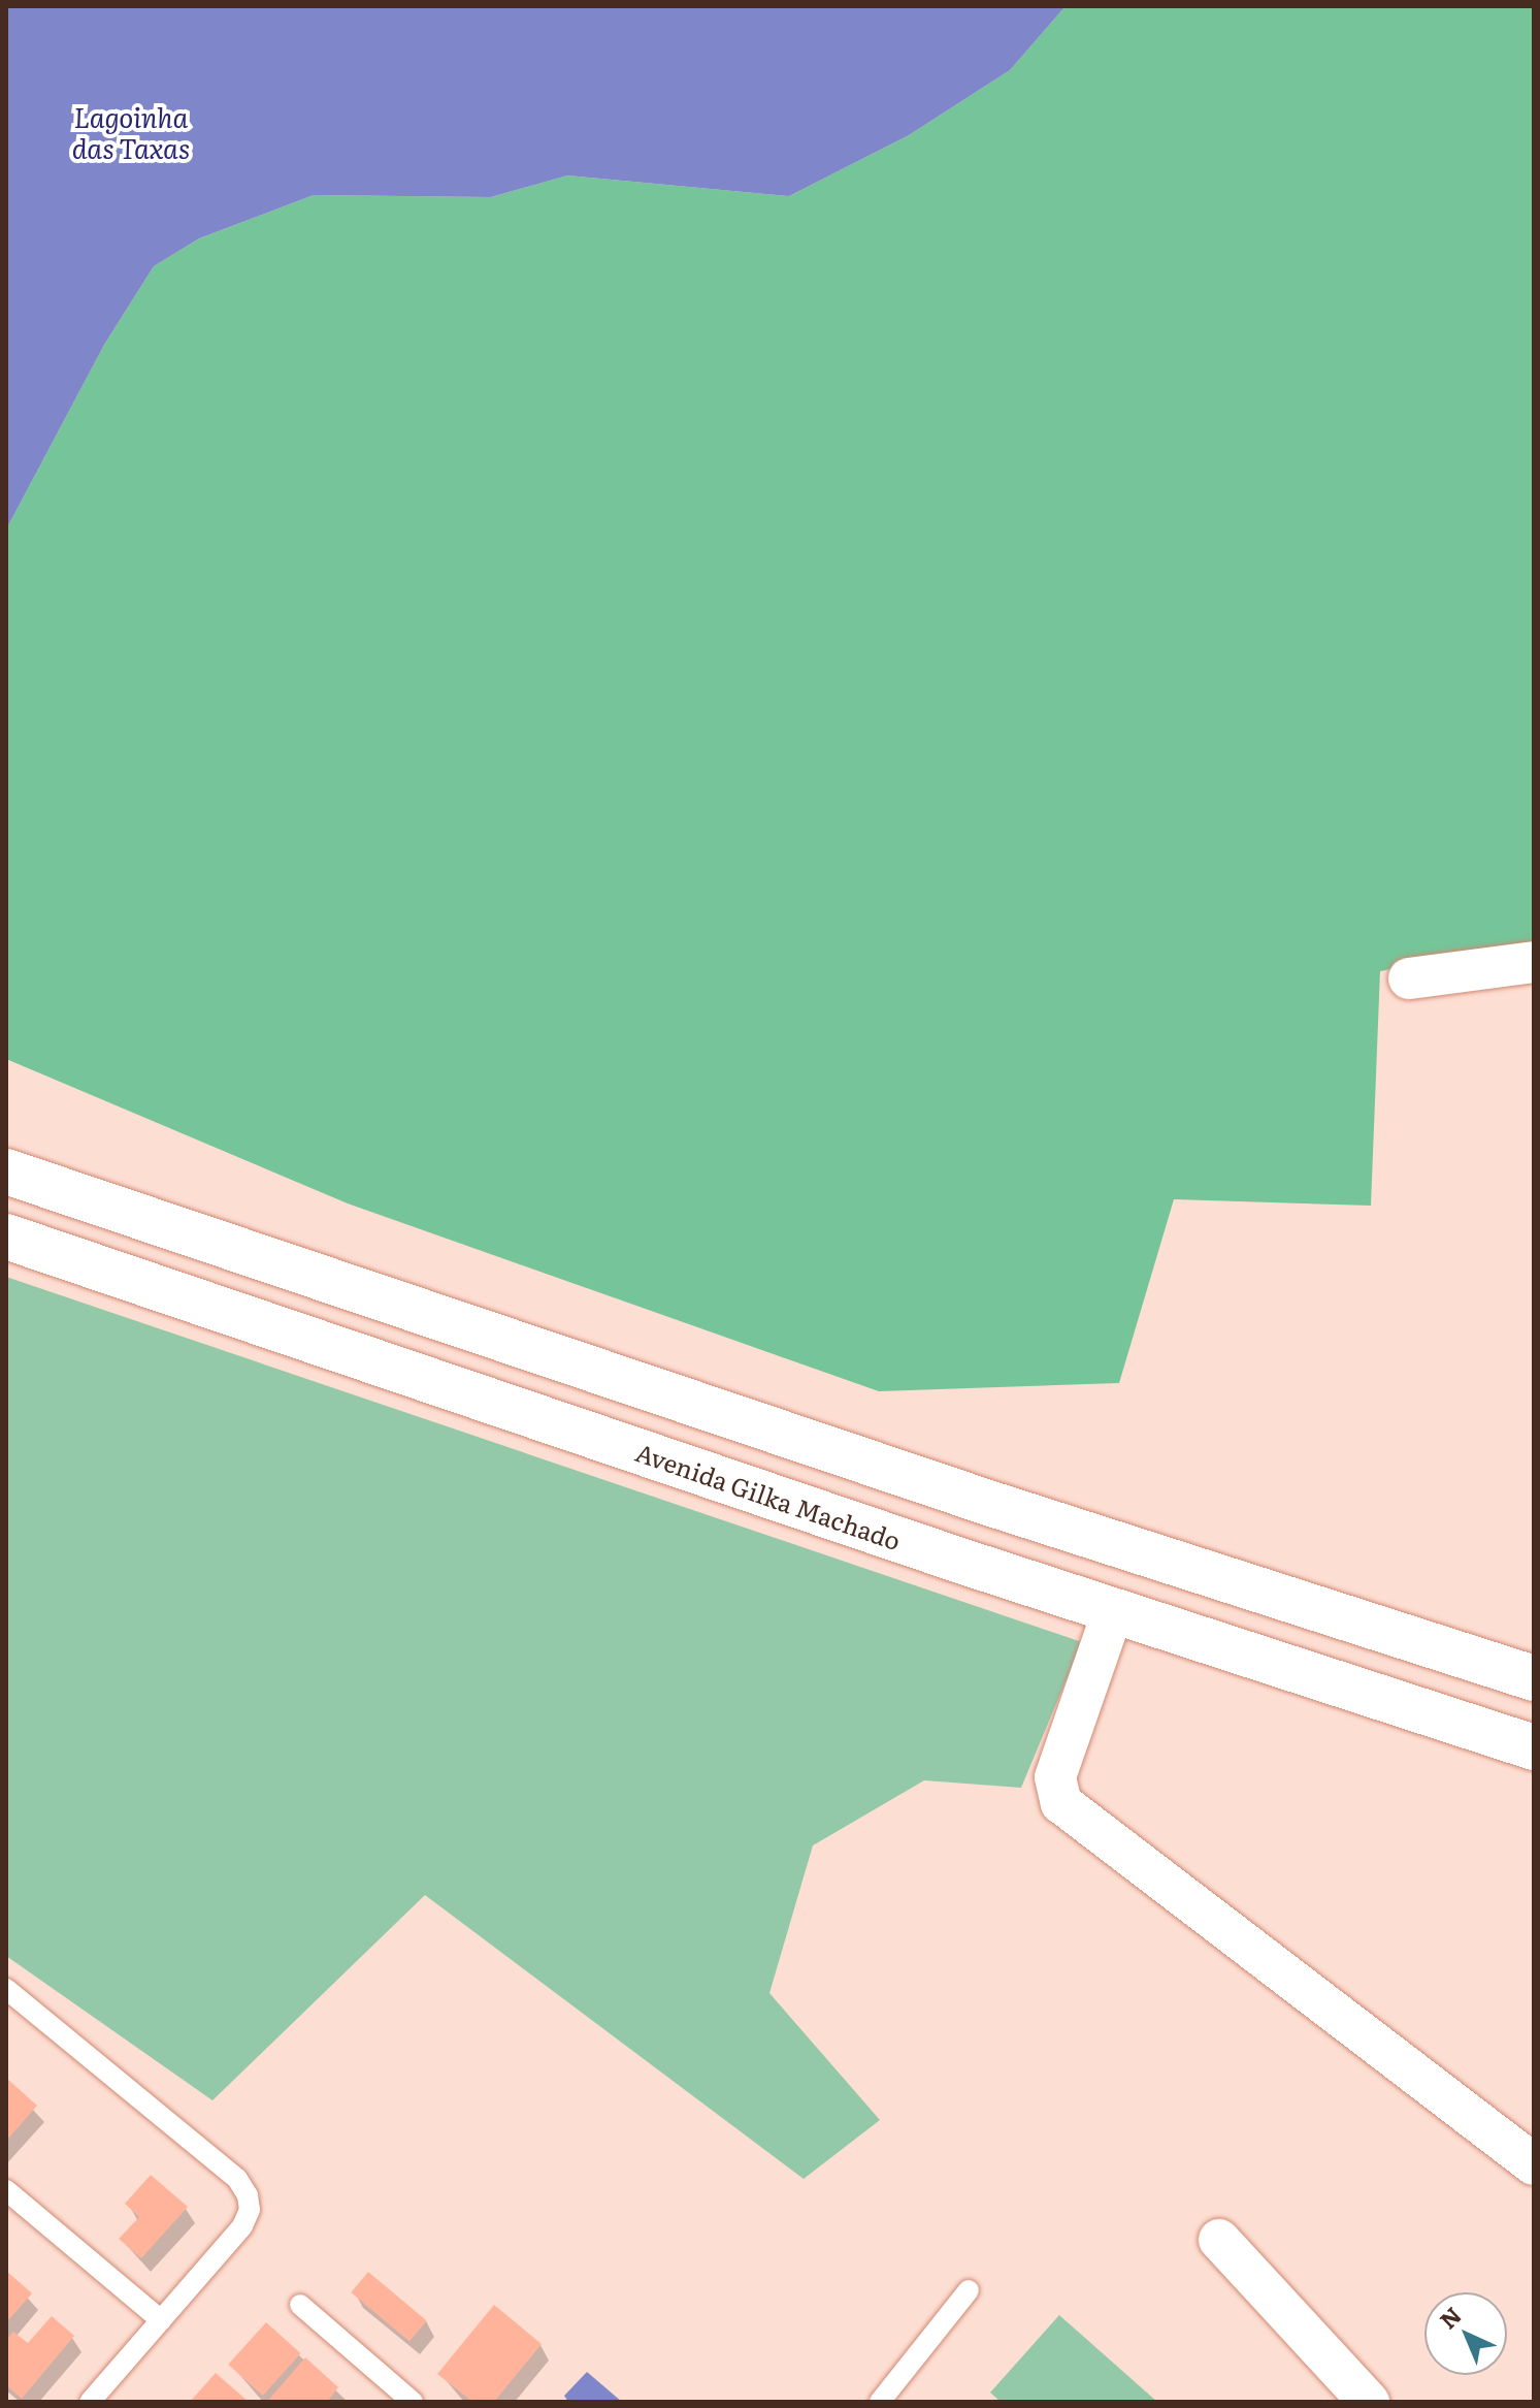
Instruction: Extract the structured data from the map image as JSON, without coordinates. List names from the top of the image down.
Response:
{
  "streets": {
    "street": ["Avenida Gilka Machado"]
  },
  "water": ["Lagoinha das Taxas"],
  "north": "top left"
}
